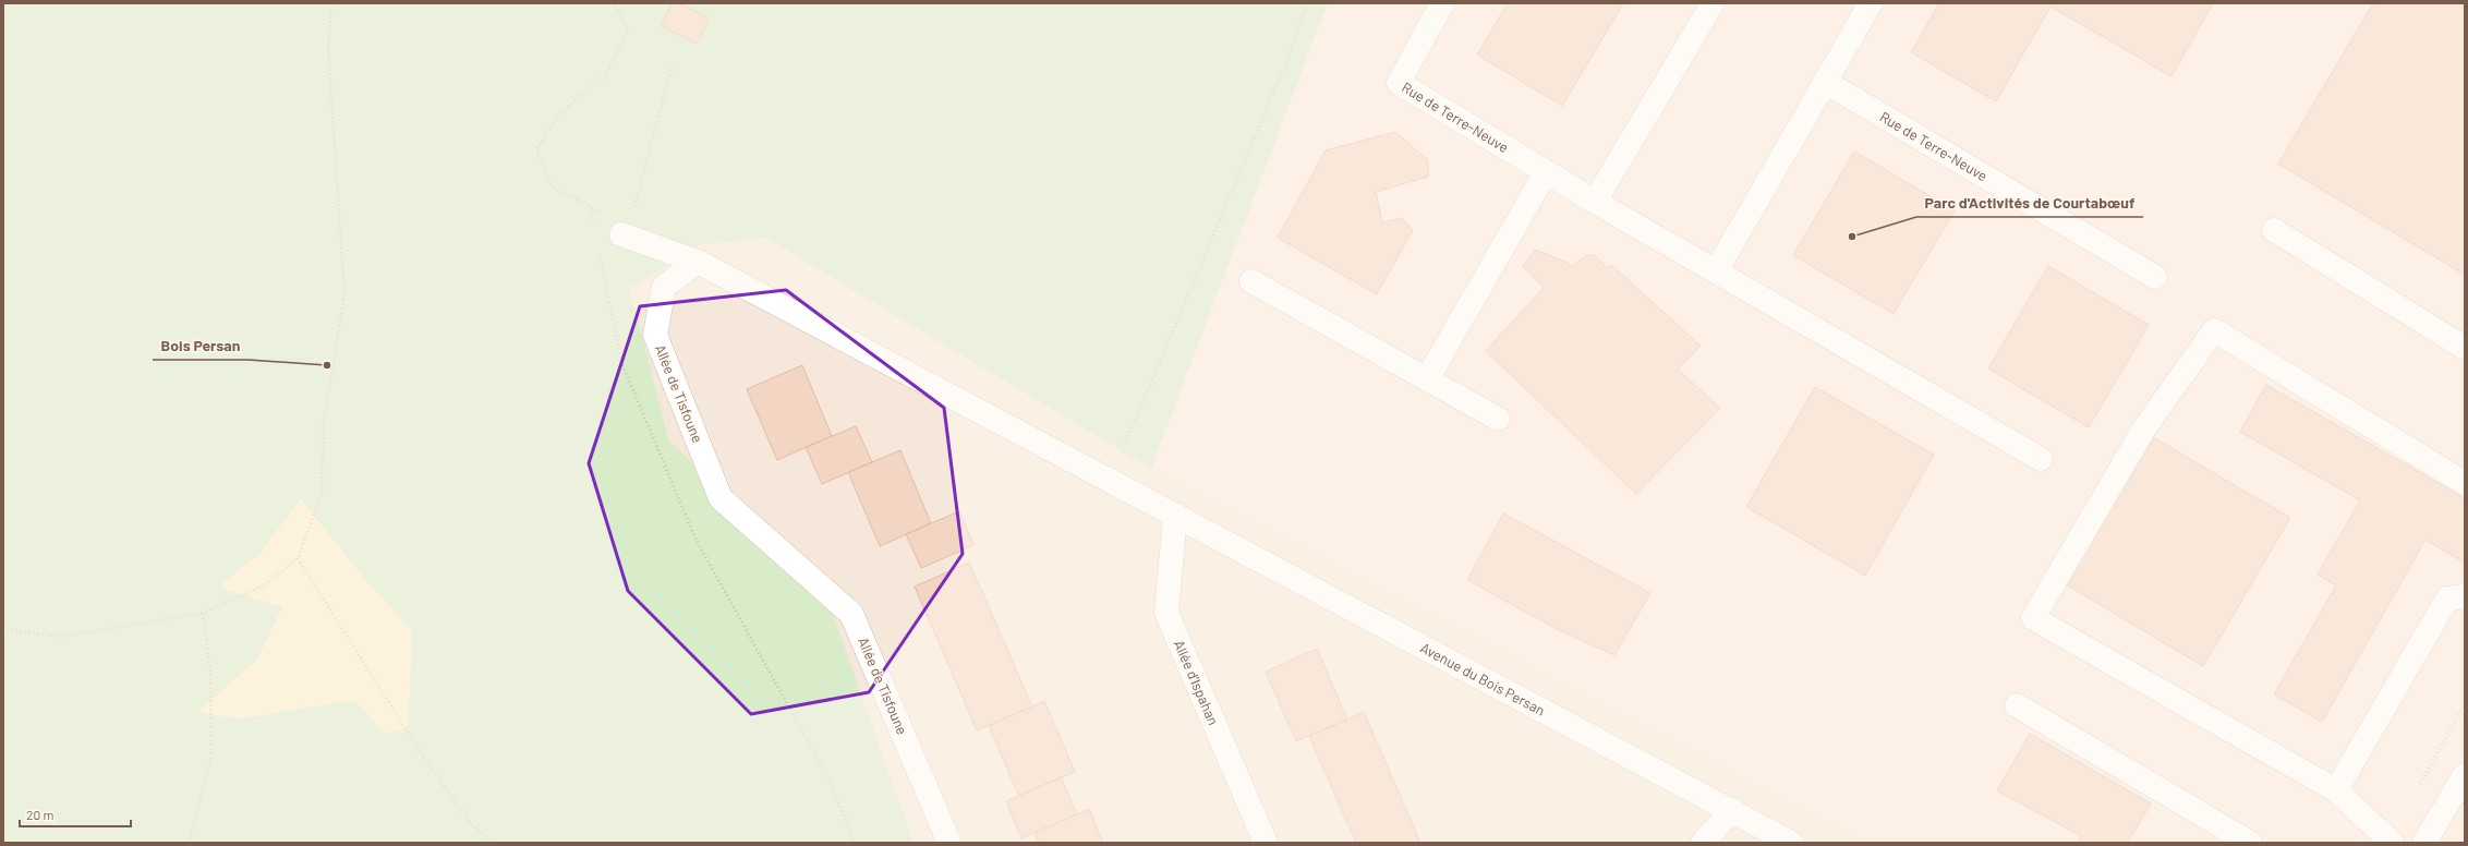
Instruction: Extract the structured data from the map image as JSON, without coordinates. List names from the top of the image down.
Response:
{
  "streets": {
    "street": [
      "Rue de Terre-Neuve",
      "Allée de Tisfoune",
      "Avenue du Bois Persan",
      "Allée d'Ispahan"
    ]
  },
  "crossings": [
    ["Avenue du Bois Persan", "Allée d'Ispahan"]
  ],
  "places": ["Parc d'Activités de Courtabœuf", "Bois Persan"],
  "scale_bar": "20 m"
}
